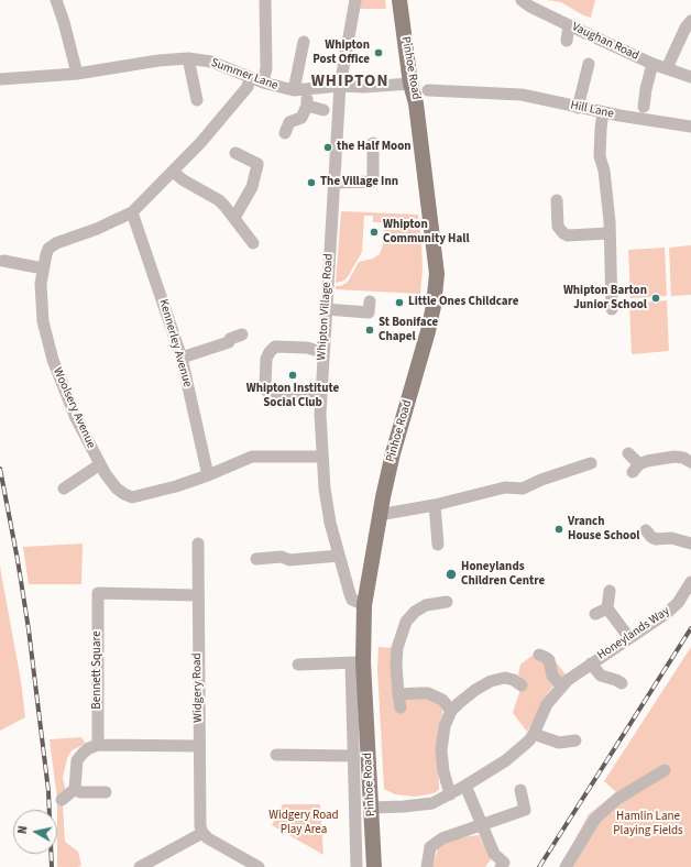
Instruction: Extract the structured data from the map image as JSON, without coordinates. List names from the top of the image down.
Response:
{
  "streets": {
    "main road": ["Pinhoe Road"],
    "street": [
      "Vaughan Road",
      "Summer Lane",
      "Hill Lane",
      "Whipton Village Road",
      "Kennerley Avenue",
      "Woolsery Avenue",
      "Honeylands Way",
      "Bennett Square",
      "Widgery Road"
    ]
  },
  "crossings": [
    ["Pinhoe Road", "Summer Lane"],
    ["Pinhoe Road", "Whipton Village Road"],
    ["Pinhoe Road", "Honeylands Way"],
    ["Summer Lane", "Whipton Village Road"],
    ["Summer Lane", "Woolsery Avenue"],
    ["Whipton Village Road", "Woolsery Avenue"],
    ["Kennerley Avenue", "Woolsery Avenue"],
    ["Bennett Square", "Widgery Road"]
  ],
  "districts": ["WHIPTON"],
  "parks": ["Widgery Road Play Area", "Hamlin Lane Playing Fields"],
  "places": [
    "Whipton Post Office",
    "the Half Moon",
    "The Village Inn",
    "Whipton Community Hall",
    "Whipton Barton Junior School",
    "Little Ones Childcare",
    "St Boniface Chapel",
    "Whipton Institute Social Club",
    "Vranch House School",
    "Honeylands Children Centre"
  ],
  "north": "left"
}
